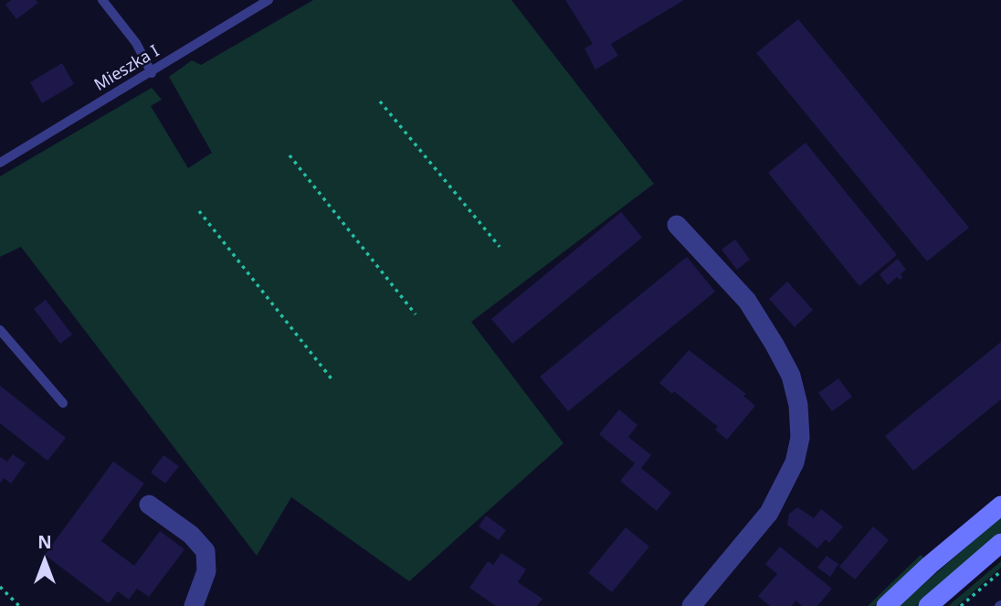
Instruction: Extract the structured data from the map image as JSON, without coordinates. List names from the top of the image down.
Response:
{
  "streets": {
    "lane": ["Mieszka I"]
  },
  "north": "top"
}
